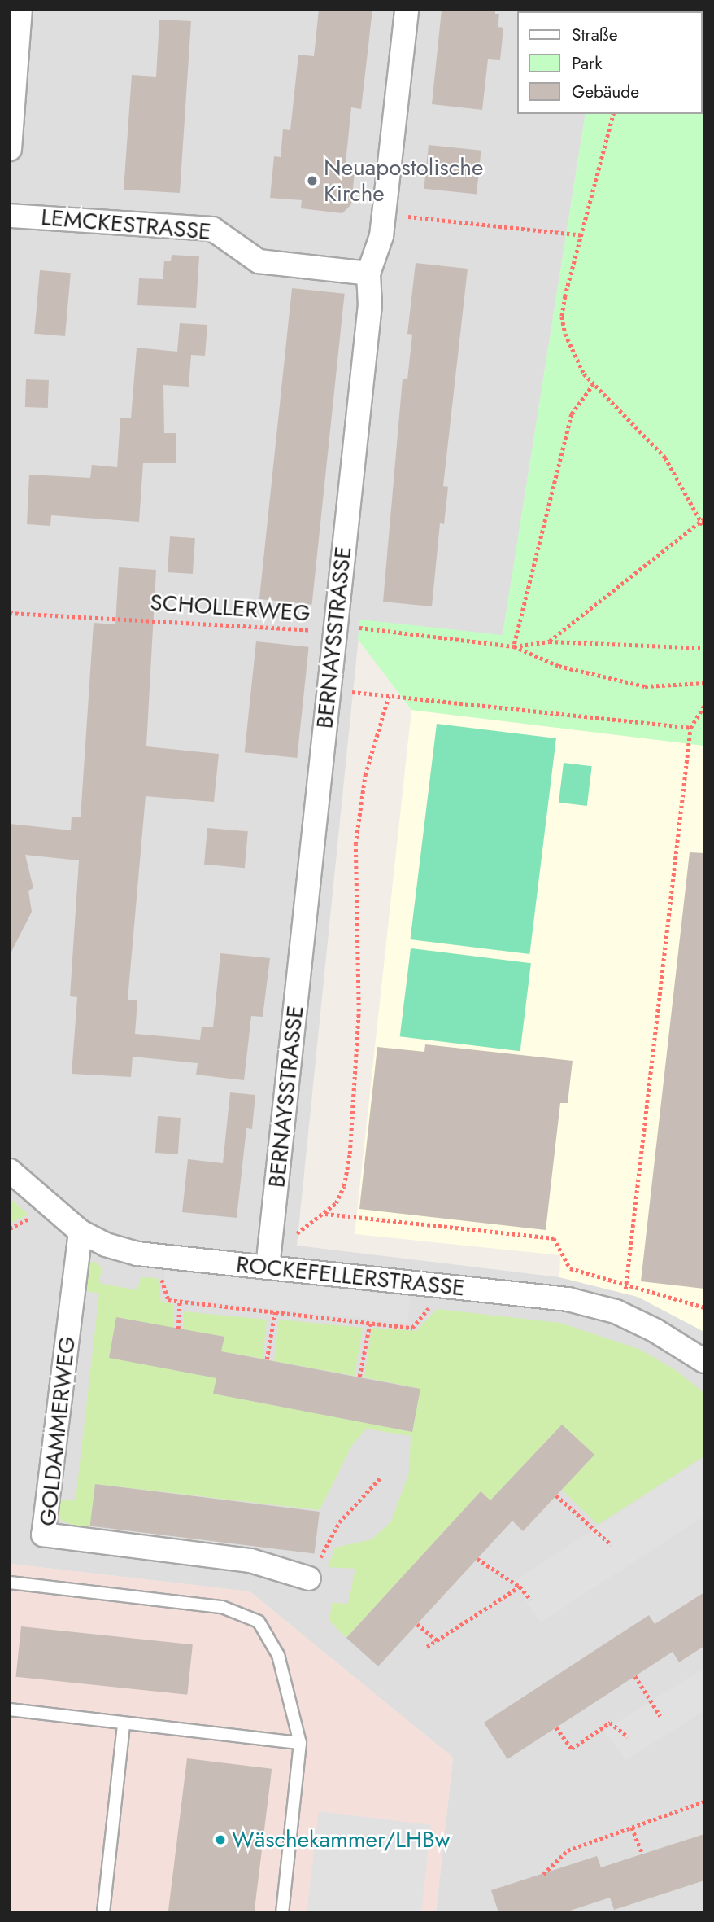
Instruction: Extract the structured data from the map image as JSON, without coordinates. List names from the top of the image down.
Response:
{
  "streets": {
    "street": [
      "LEMCKESTRASSE",
      "BERNAYSSTRASSE",
      "ROCKEFELLERSTRASSE",
      "GOLDAMMERWEG"
    ],
    "path": ["SCHOLLERWEG"]
  },
  "crossings": [
    ["LEMCKESTRASSE", "BERNAYSSTRASSE"],
    ["SCHOLLERWEG", "BERNAYSSTRASSE"],
    ["BERNAYSSTRASSE", "ROCKEFELLERSTRASSE"],
    ["ROCKEFELLERSTRASSE", "GOLDAMMERWEG"]
  ],
  "places": ["Neuapostolische Kirche", "Wäschekammer/LHBw"],
  "legend": ["Straße", "Park", "Gebäude"]
}
